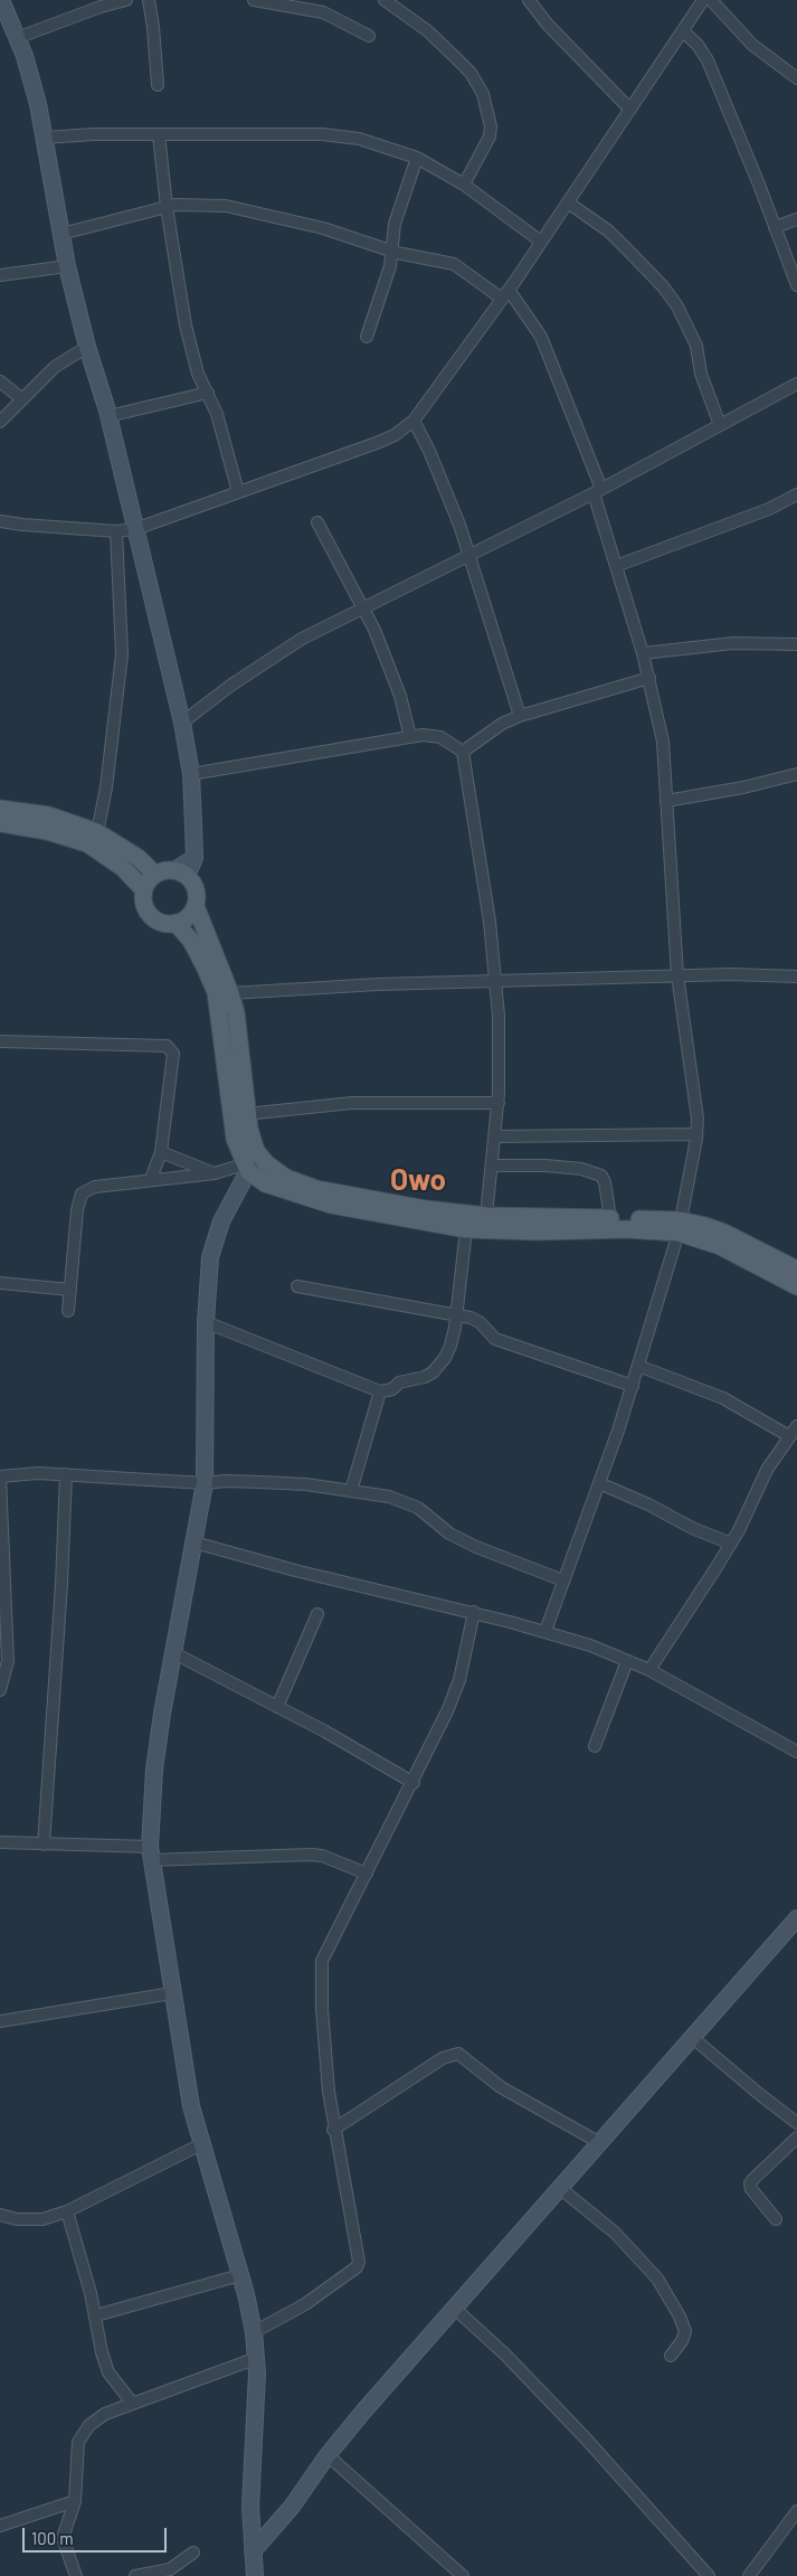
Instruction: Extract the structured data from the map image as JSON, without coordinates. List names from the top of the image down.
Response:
{
  "districts": ["Owo"],
  "scale_bar": "100 m"
}
